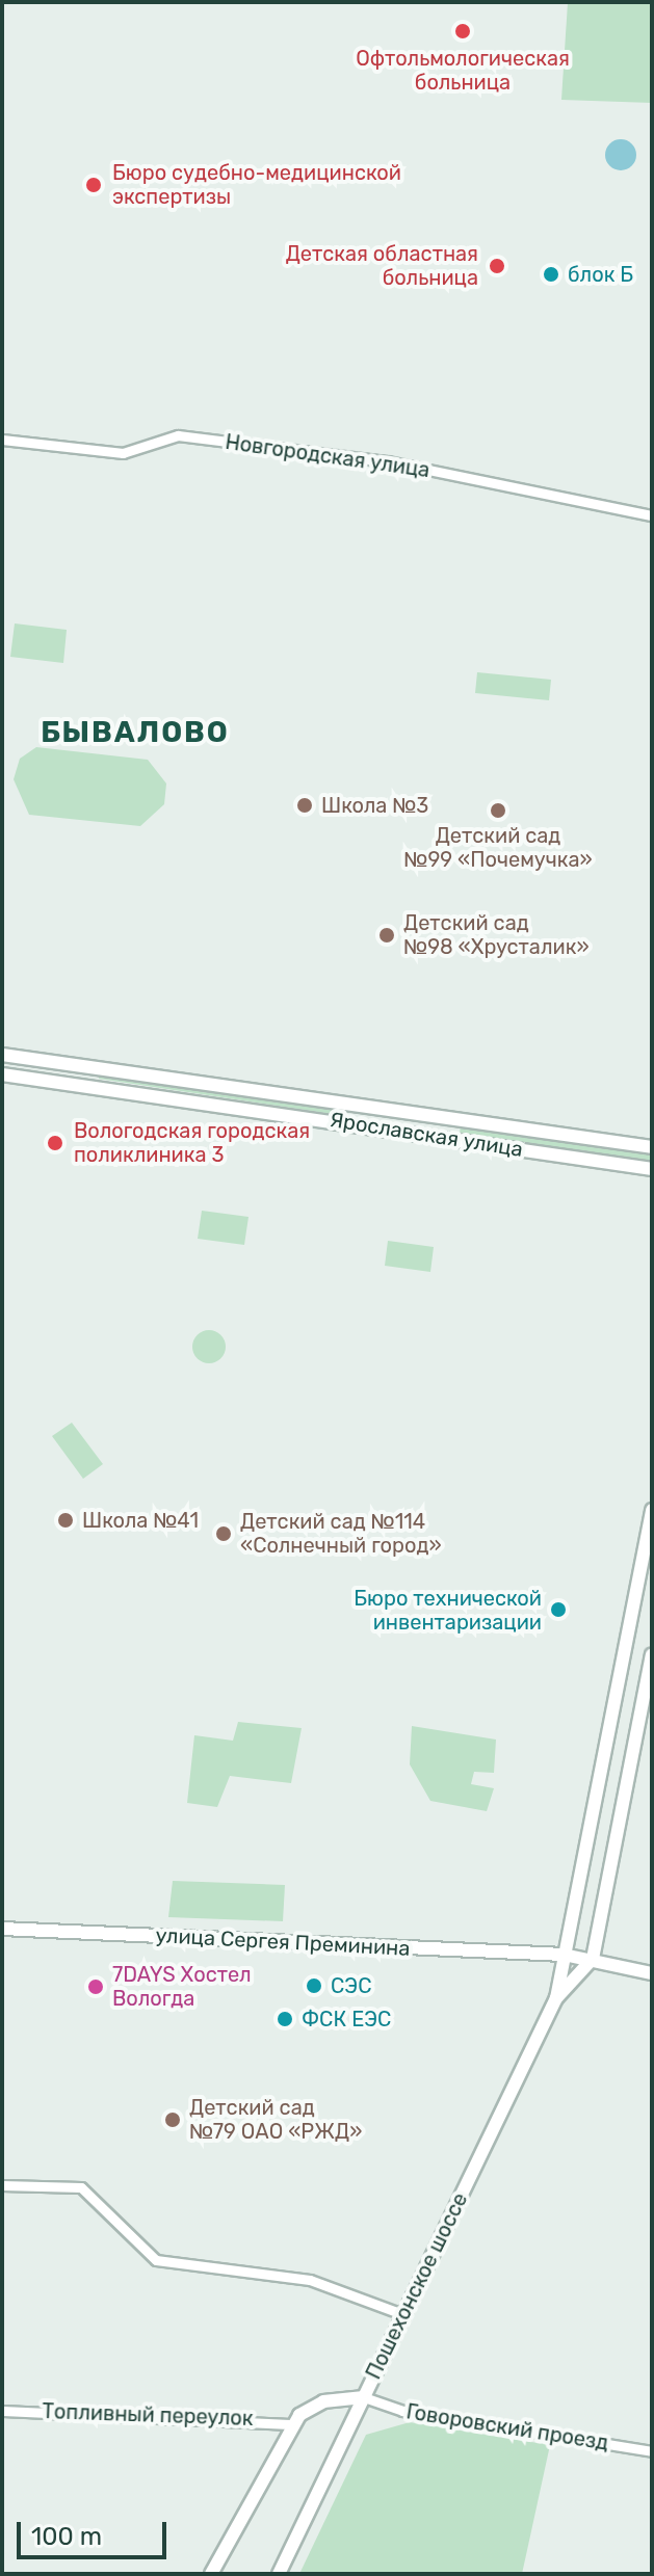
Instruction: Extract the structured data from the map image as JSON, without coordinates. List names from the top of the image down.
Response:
{
  "streets": {
    "main road": ["Ярославская улица", "улица Сергея Преминина", "Пошехонское шоссе"],
    "street": ["Новгородская улица", "Топливный переулок", "Говоровский проезд"]
  },
  "crossings": [
    ["улица Сергея Преминина", "Пошехонское шоссе"],
    ["Пошехонское шоссе", "Говоровский проезд"]
  ],
  "districts": ["БЫВАЛОВО"],
  "places": [
    "Офтольмологическая больница",
    "Бюро судебно-медицинской экспертизы",
    "Детская областная больница",
    "блок Б",
    "Школа №3",
    "Детский сад №99 «Почемучка»",
    "Детский сад №98 «Хрусталик»",
    "Вологодская городская поликлиника 3",
    "Школа №41",
    "Детский сад №114 «Солнечный город»",
    "Бюро технической инвентаризации",
    "СЭС",
    "7DAYS Хостел Вологда",
    "ФСК ЕЭС",
    "Детский сад №79 ОАО «РЖД»"
  ],
  "scale_bar": "100 m"
}
